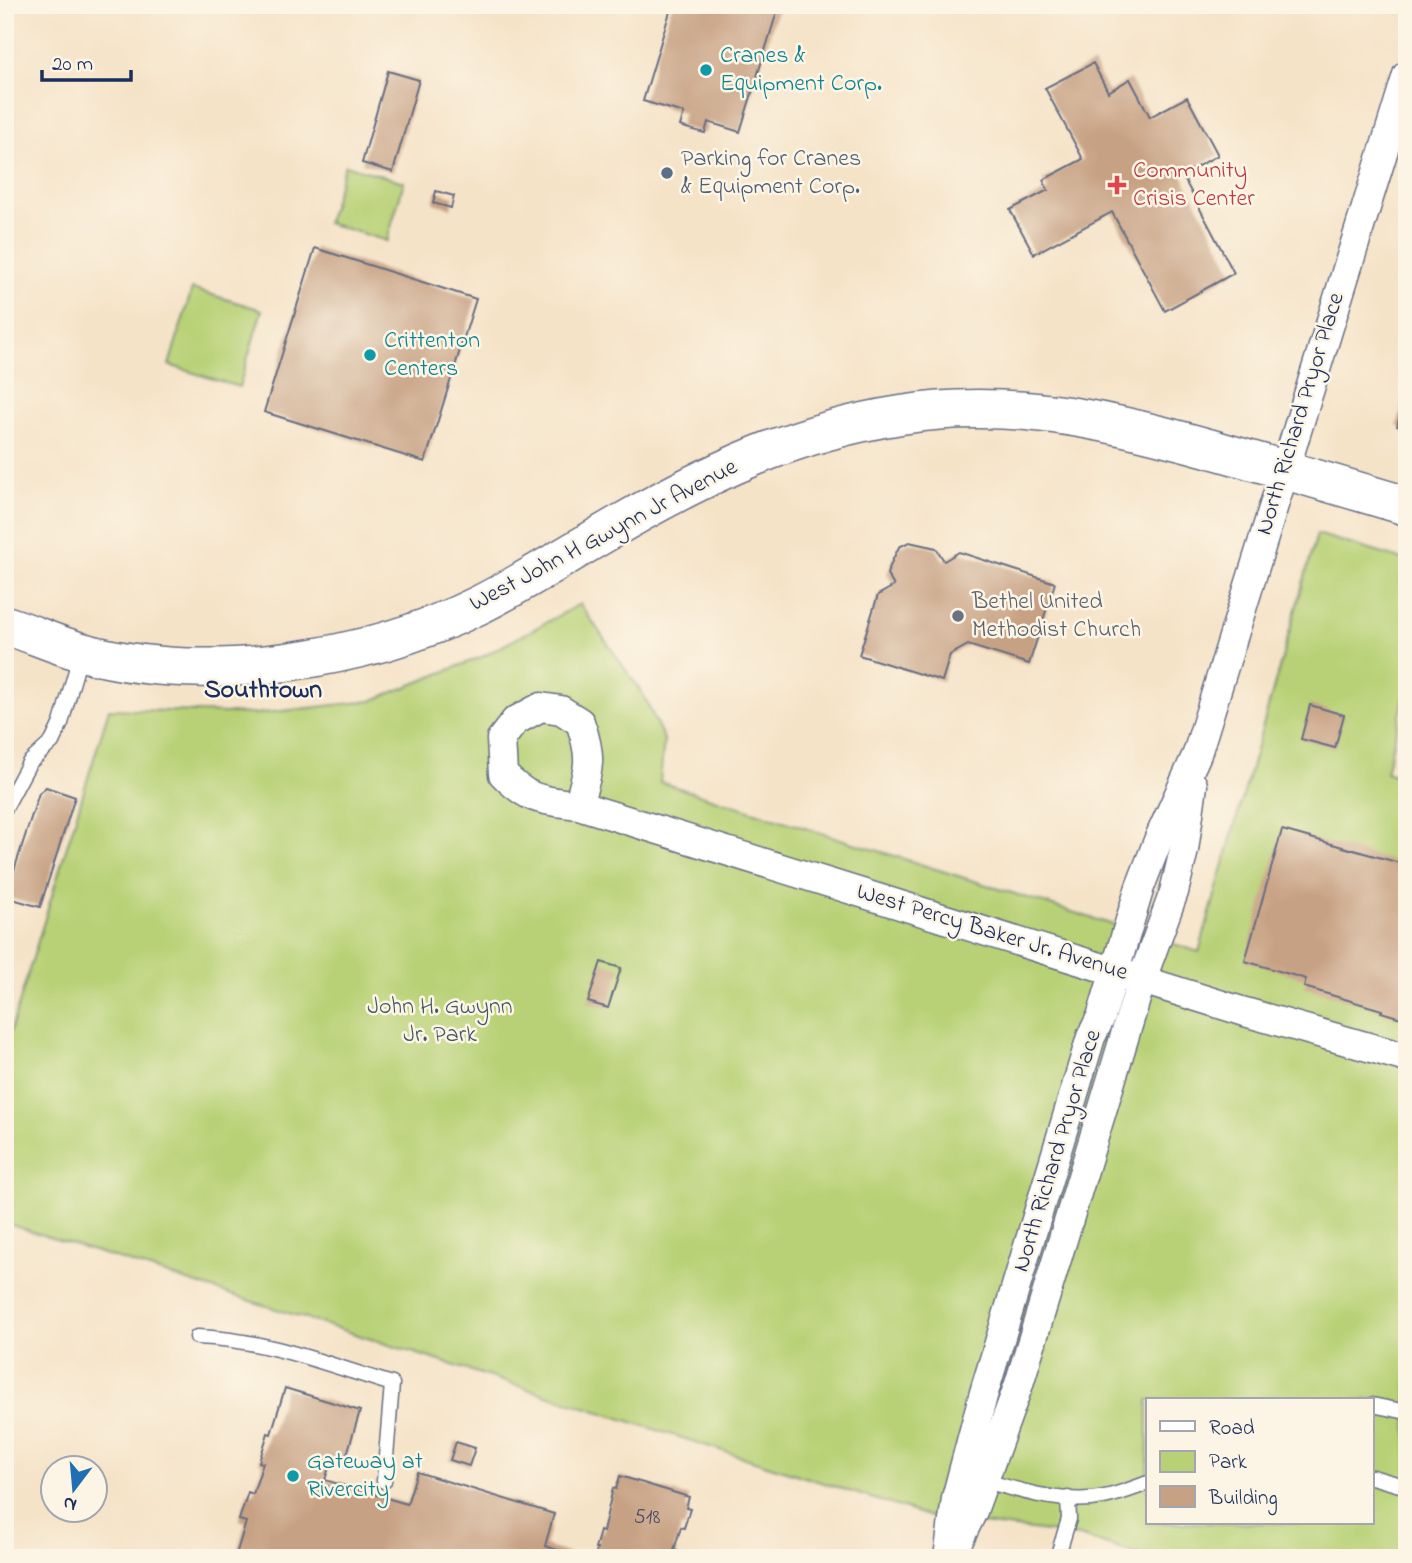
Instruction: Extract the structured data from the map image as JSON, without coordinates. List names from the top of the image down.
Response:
{
  "streets": {
    "street": ["North Richard Pryor Place", "West John H Gwynn Jr Avenue", "West Percy Baker Jr. Avenue"]
  },
  "crossings": [
    ["North Richard Pryor Place", "West John H Gwynn Jr Avenue"],
    ["North Richard Pryor Place", "West Percy Baker Jr. Avenue"]
  ],
  "districts": ["Southtown"],
  "parks": ["John H. Gwynn Jr. Park"],
  "places": {
    "other": [
      "Cranes & Equipment Corp.",
      "Parking for Cranes & Equipment Corp.",
      "Crittenton Centers",
      "Bethel United Methodist Church",
      "Gateway at Rivercity"
    ],
    "health": ["Community Crisis Center"]
  },
  "house_numbers": ["518"],
  "legend": ["Road", "Park", "Building"],
  "scale_bar": "20 m",
  "north": "bottom"
}
